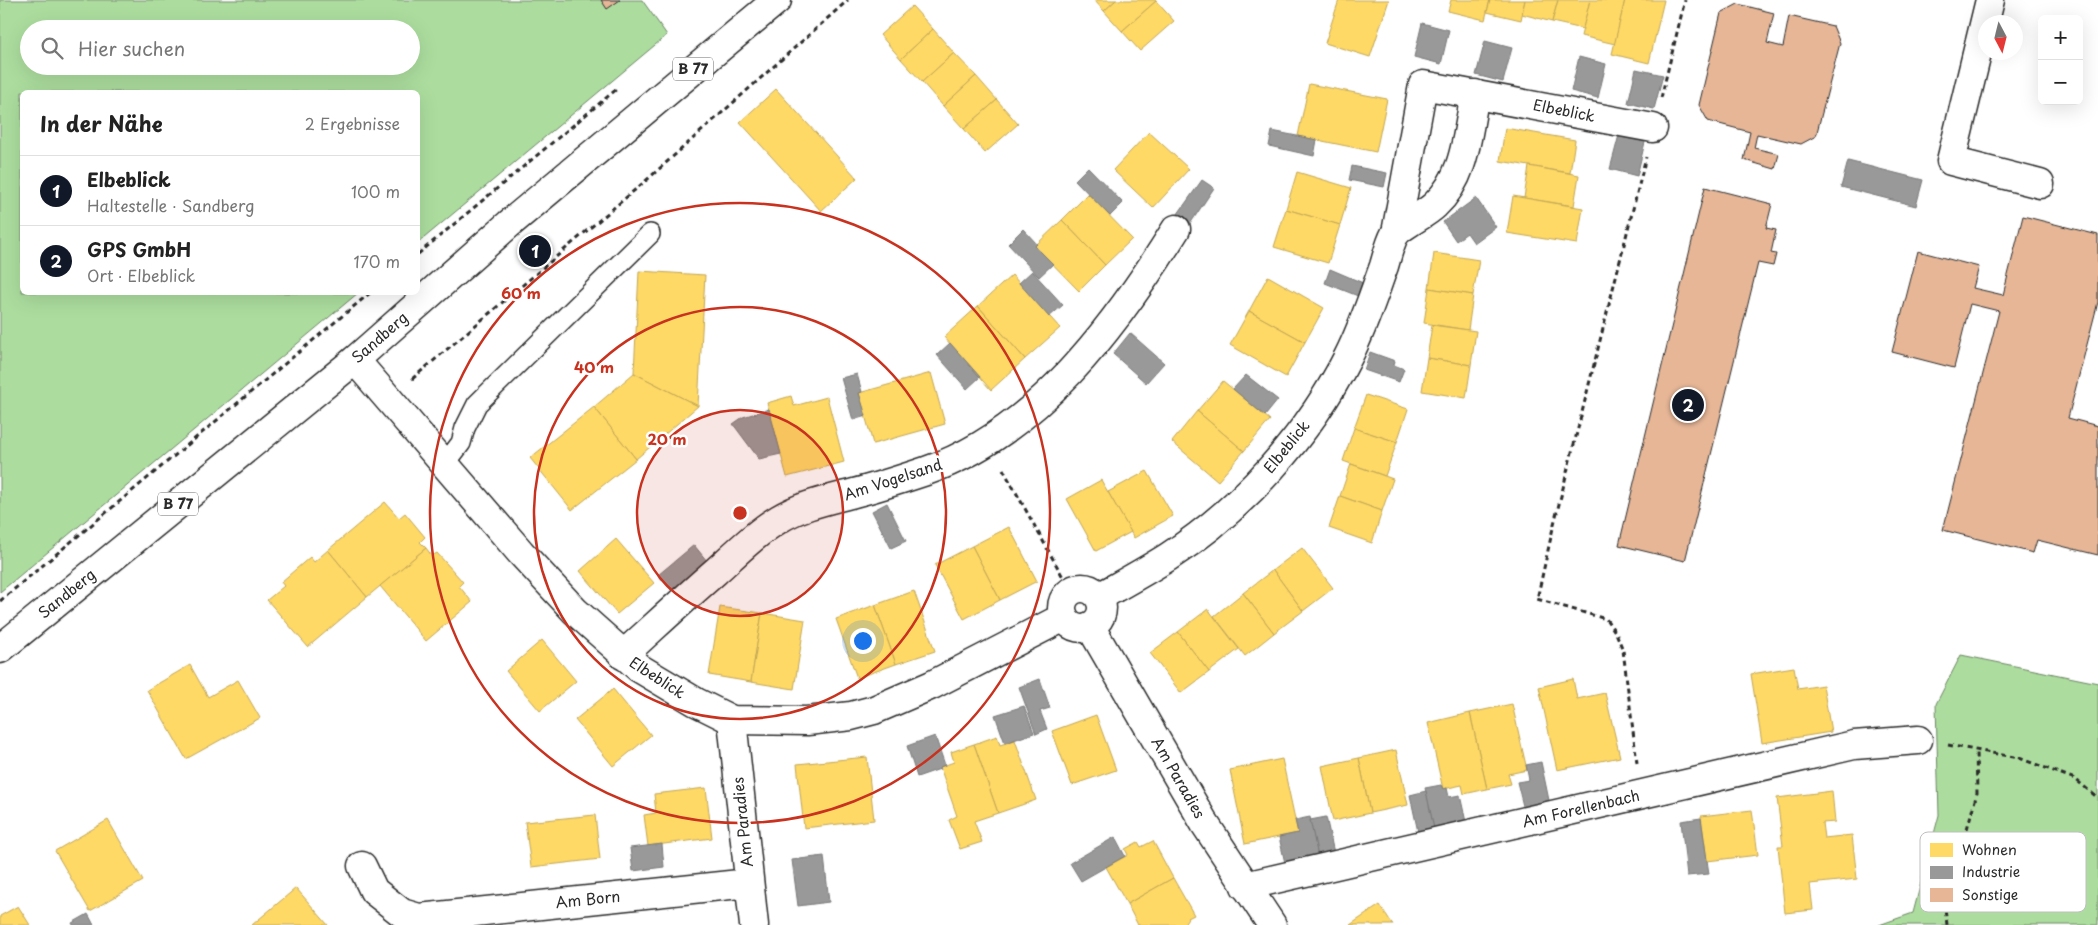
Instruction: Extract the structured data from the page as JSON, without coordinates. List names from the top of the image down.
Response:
{
  "streets": {
    "street": [
      "B 77",
      "Elbeblick",
      "Sandberg",
      "Am Vogelsand",
      "Am Paradies",
      "Am Forellenbach",
      "Am Born"
    ]
  },
  "crossings": [
    ["Elbeblick", "Sandberg"],
    ["Elbeblick", "Am Vogelsand"],
    ["Elbeblick", "Am Paradies"],
    ["Am Paradies", "Am Forellenbach"],
    ["Am Paradies", "Am Born"]
  ],
  "legend": ["Wohnen", "Industrie", "Sonstige"],
  "north": "bottom",
  "page": {
    "map_buttons": ["+", "−"],
    "search": "Hier suchen",
    "heading": ["In der Nähe", "2 Ergebnisse"],
    "list": [
      {
        "mark": "1",
        "name": "Elbeblick",
        "note": "Haltestelle · Sandberg",
        "value": "100 m"
      },
      {
        "mark": "2",
        "name": "GPS GmbH",
        "note": "Ort · Elbeblick",
        "value": "170 m"
      }
    ],
    "pins": ["1", "2"]
  },
  "rings": ["60 m", "40 m", "20 m"]
}
